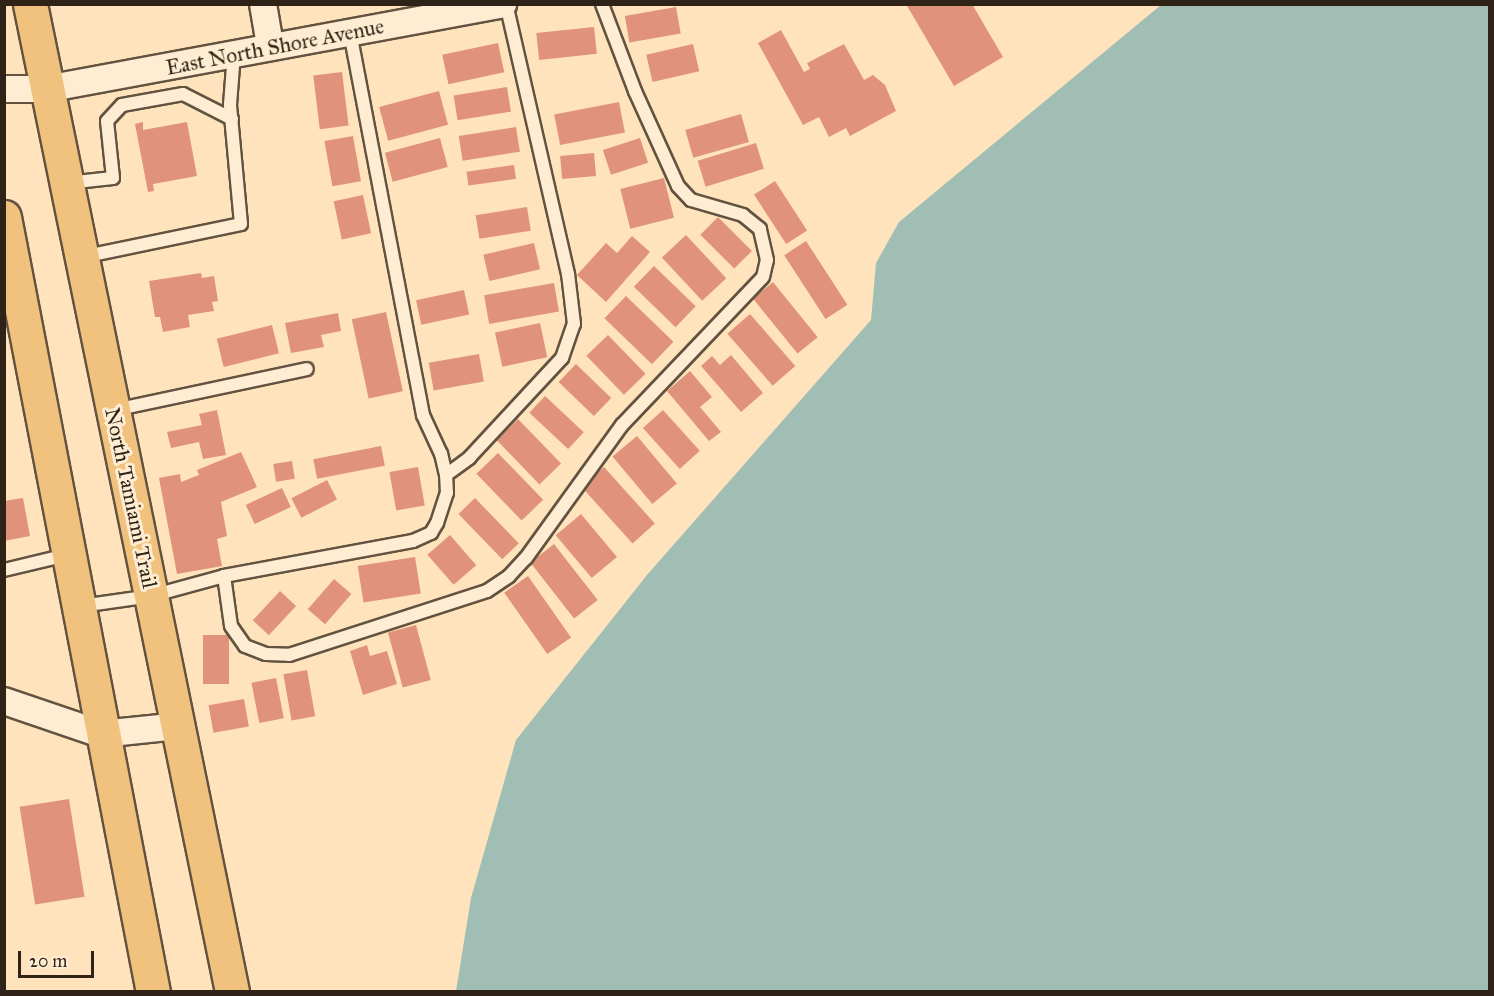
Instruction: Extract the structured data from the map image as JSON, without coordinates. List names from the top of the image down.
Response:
{
  "streets": {
    "main road": ["North Tamiami Trail"],
    "street": ["East North Shore Avenue"]
  },
  "crossings": [
    ["East North Shore Avenue", "North Tamiami Trail"]
  ],
  "scale_bar": "20 m"
}
